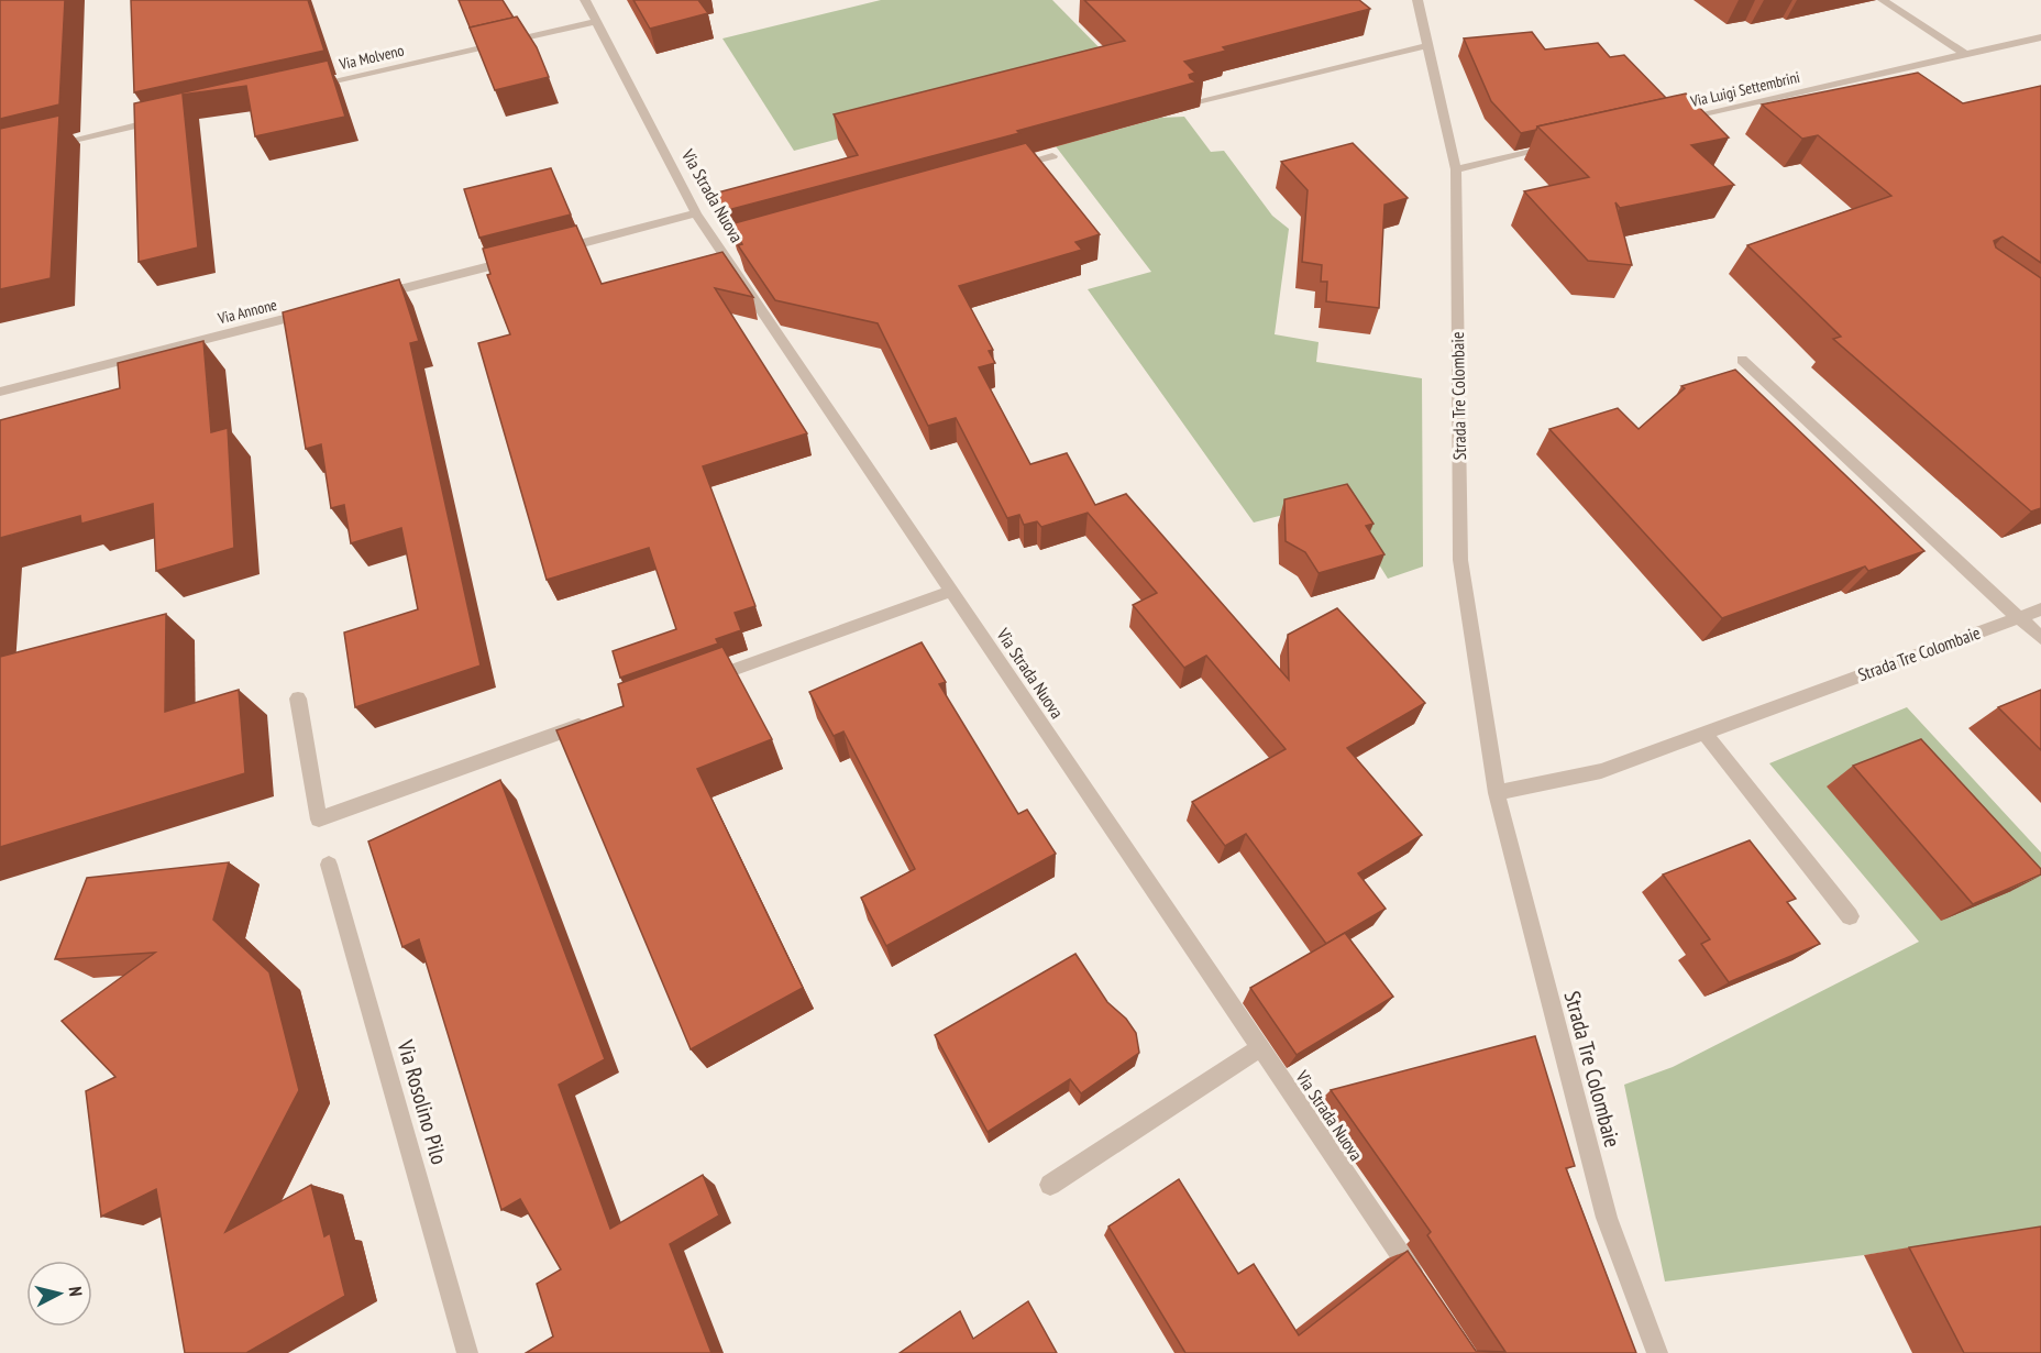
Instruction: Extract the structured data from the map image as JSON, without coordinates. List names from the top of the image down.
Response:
{
  "streets": {
    "street": [
      "Via Molveno",
      "Via Luigi Settembrini",
      "Via Strada Nuova",
      "Via Annone",
      "Strada Tre Colombaie",
      "Via Rosolino Pilo"
    ]
  },
  "crossings": [
    ["Via Molveno", "Via Strada Nuova"]
  ],
  "north": "right"
}
